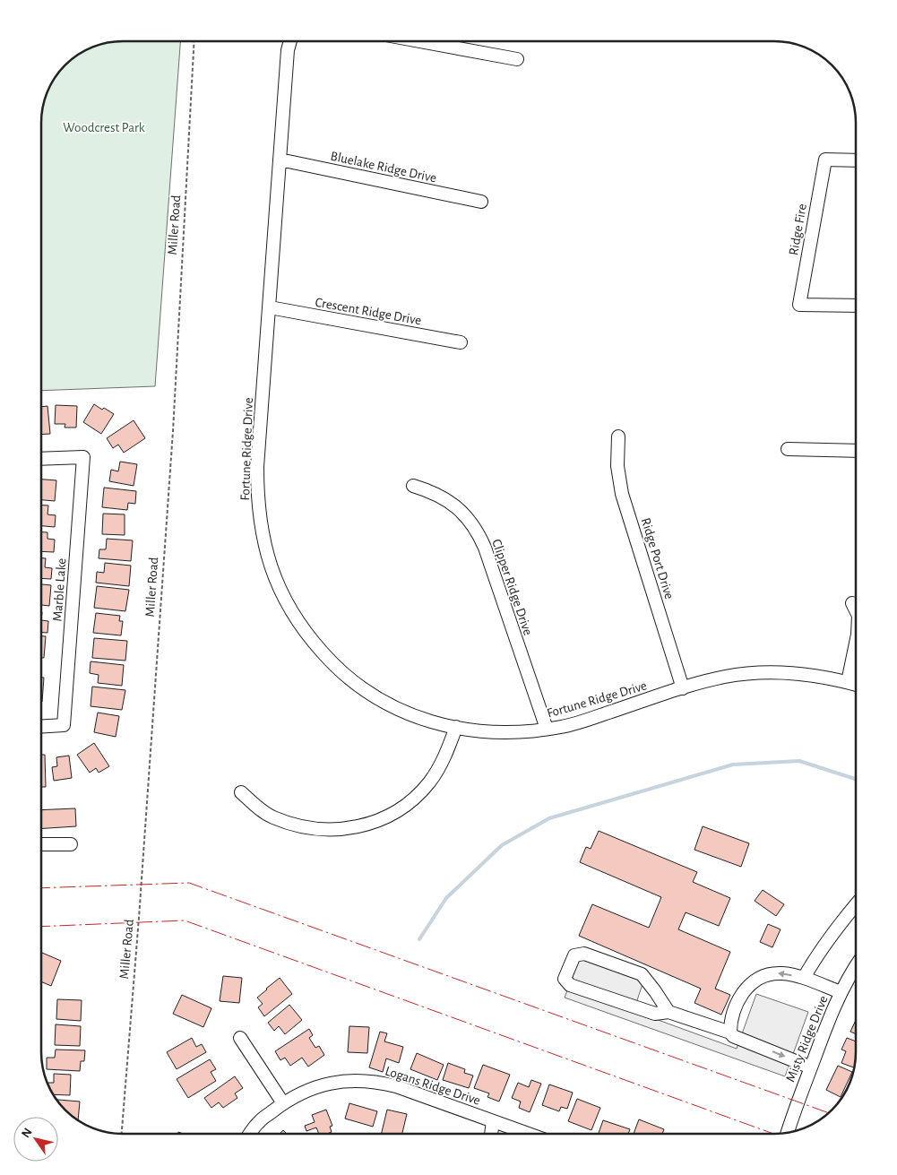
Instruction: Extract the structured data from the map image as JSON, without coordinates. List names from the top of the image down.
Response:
{
  "streets": {
    "street": [
      "Bluelake Ridge Drive",
      "Ridge Fire",
      "Crescent Ridge Drive",
      "Fortune Ridge Drive",
      "Ridge Port Drive",
      "Clipper Ridge Drive",
      "Marble Lake",
      "Misty Ridge Drive",
      "Logans Ridge Drive"
    ],
    "path": ["Miller Road"]
  },
  "crossings": [
    ["Bluelake Ridge Drive", "Fortune Ridge Drive"],
    ["Crescent Ridge Drive", "Fortune Ridge Drive"],
    ["Fortune Ridge Drive", "Ridge Port Drive"],
    ["Fortune Ridge Drive", "Clipper Ridge Drive"]
  ],
  "parks": ["Woodcrest Park"],
  "north": "top left"
}
